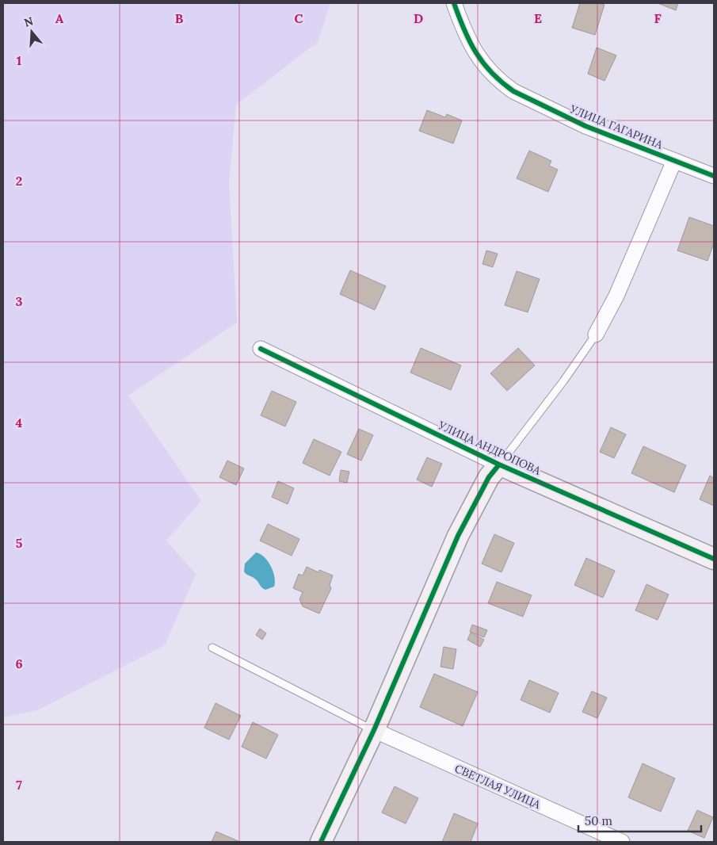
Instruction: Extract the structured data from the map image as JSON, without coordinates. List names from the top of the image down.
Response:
{
  "streets": {
    "street": ["УЛИЦА ГАГАРИНА", "УЛИЦА АНДРОПОВА", "СВЕТЛАЯ УЛИЦА"]
  },
  "scale_bar": "50 m",
  "north": "top",
  "grid": {
    "columns": [
      "A",
      "B",
      "C",
      "D",
      "E",
      "F"
    ],
    "rows": [
      "1",
      "2",
      "3",
      "4",
      "5",
      "6",
      "7"
    ]
  }
}
